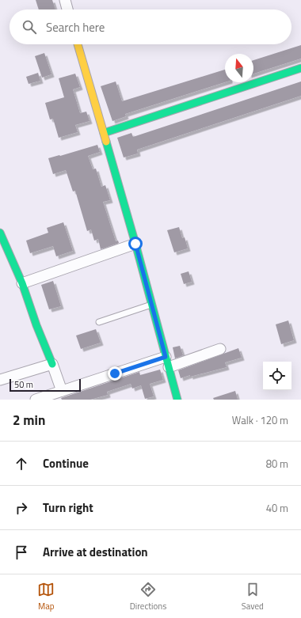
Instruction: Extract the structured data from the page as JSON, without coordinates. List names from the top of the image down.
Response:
{
  "scale_bar": "50 m",
  "north": "top",
  "page": {
    "search": "Search here",
    "scale": "50 m",
    "heading": ["2 min", "Walk · 120 m"],
    "list": [
      ["Continue", "80 m"],
      ["Turn right", "40 m"],
      "Arrive at destination"
    ],
    "nav": ["Map", "Directions", "Saved"]
  }
}
